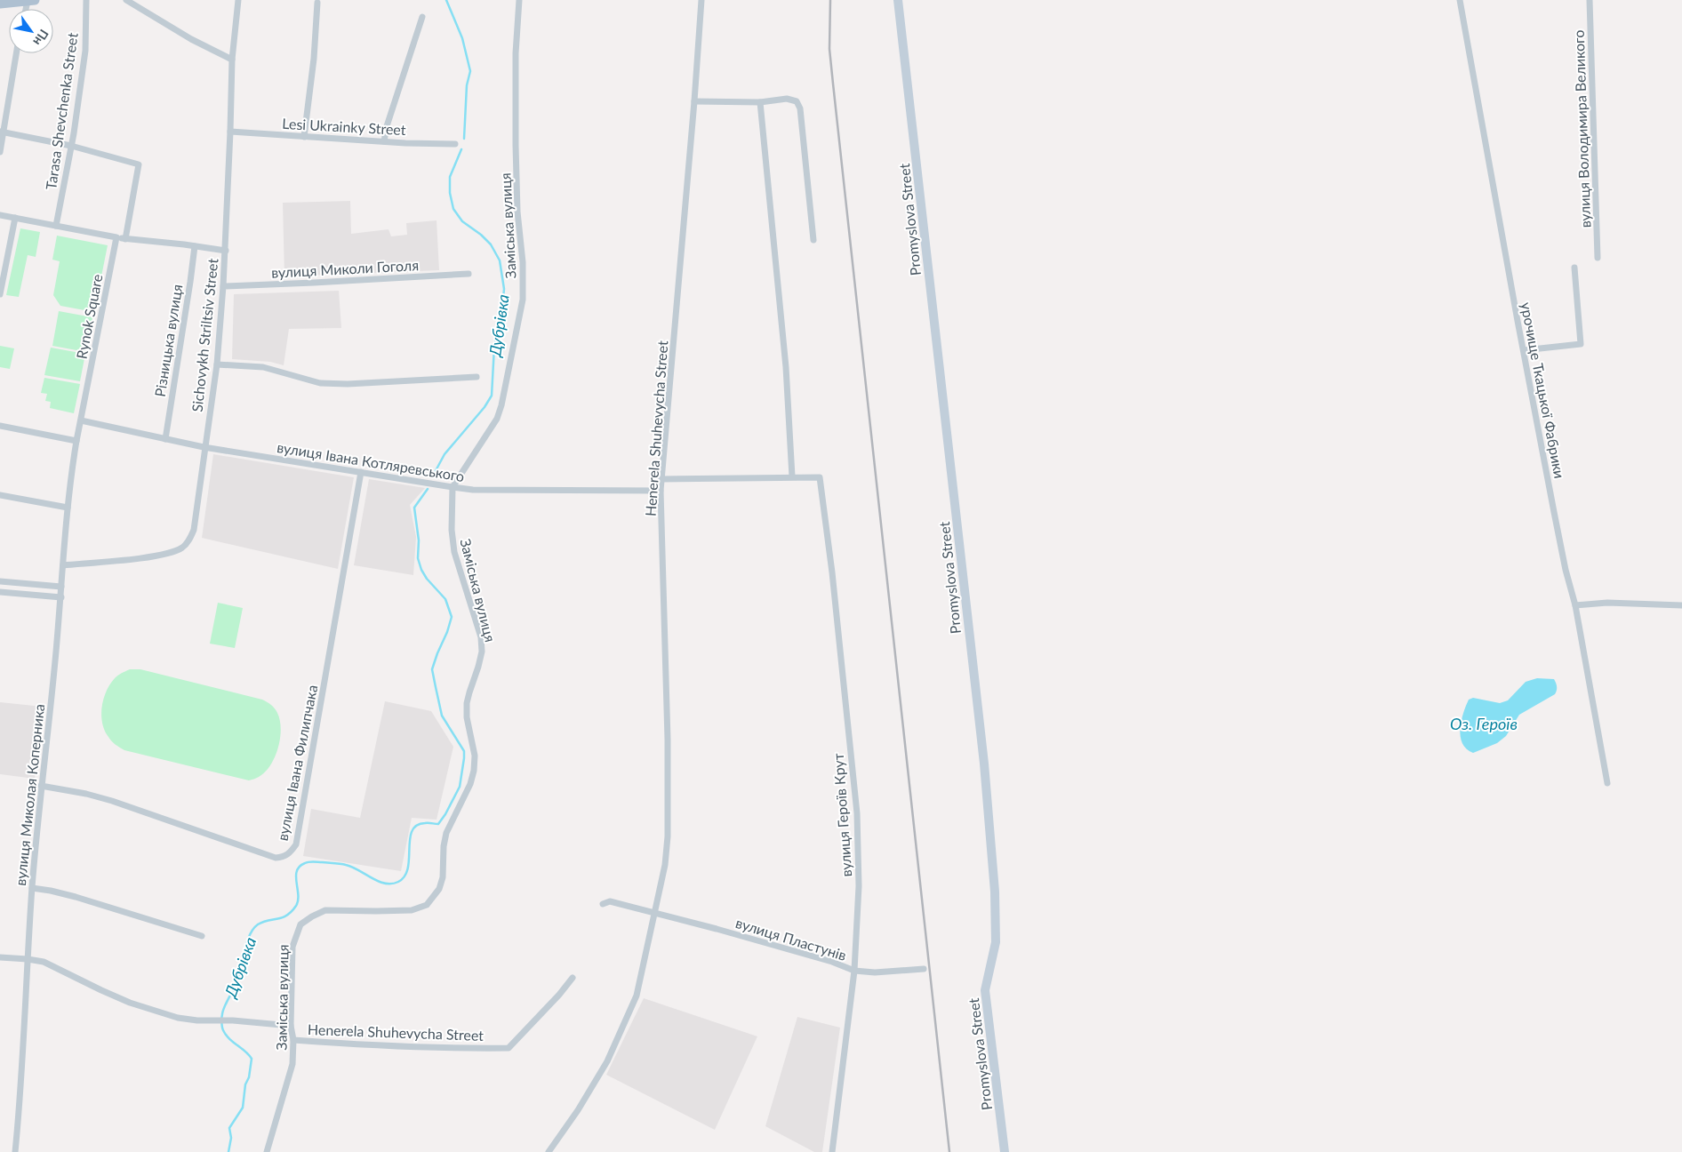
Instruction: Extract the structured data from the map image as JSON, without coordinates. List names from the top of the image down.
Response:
{
  "streets": {
    "street": [
      "Tarasa Shevchenka Street",
      "Lesi Ukrainky Street",
      "вулиця Володимира Великого",
      "Promyslova Street",
      "Заміська вулиця",
      "вулиця Миколи Гоголя",
      "Rynok Square",
      "Sichovykh Striltsiv Street",
      "Різницька вулиця",
      "урочище Ткацької Фабрики",
      "Henerela Shuhevycha Street",
      "вулиця Івана Котляревського",
      "вулиця Івана Филипчака",
      "вулиця Миколая Коперника",
      "вулиця Героїв Крут",
      "вулиця Пластунів"
    ]
  },
  "crossings": [
    ["Lesi Ukrainky Street", "Sichovykh Striltsiv Street"],
    ["Заміська вулиця", "Henerela Shuhevycha Street"],
    ["Заміська вулиця", "вулиця Івана Котляревського"],
    ["вулиця Миколи Гоголя", "Sichovykh Striltsiv Street"],
    ["Rynok Square", "вулиця Івана Котляревського"],
    ["Rynok Square", "вулиця Миколая Коперника"],
    ["Sichovykh Striltsiv Street", "вулиця Івана Котляревського"],
    ["Sichovykh Striltsiv Street", "вулиця Миколая Коперника"],
    ["Різницька вулиця", "вулиця Івана Котляревського"],
    ["Henerela Shuhevycha Street", "вулиця Івана Котляревського"],
    ["Henerela Shuhevycha Street", "вулиця Пластунів"],
    ["вулиця Івана Котляревського", "вулиця Івана Филипчака"],
    ["вулиця Івана Филипчака", "вулиця Миколая Коперника"],
    ["вулиця Героїв Крут", "вулиця Пластунів"]
  ],
  "water": ["Дубрівка", "Оз. Героїв"],
  "north": "bottom right"
}
